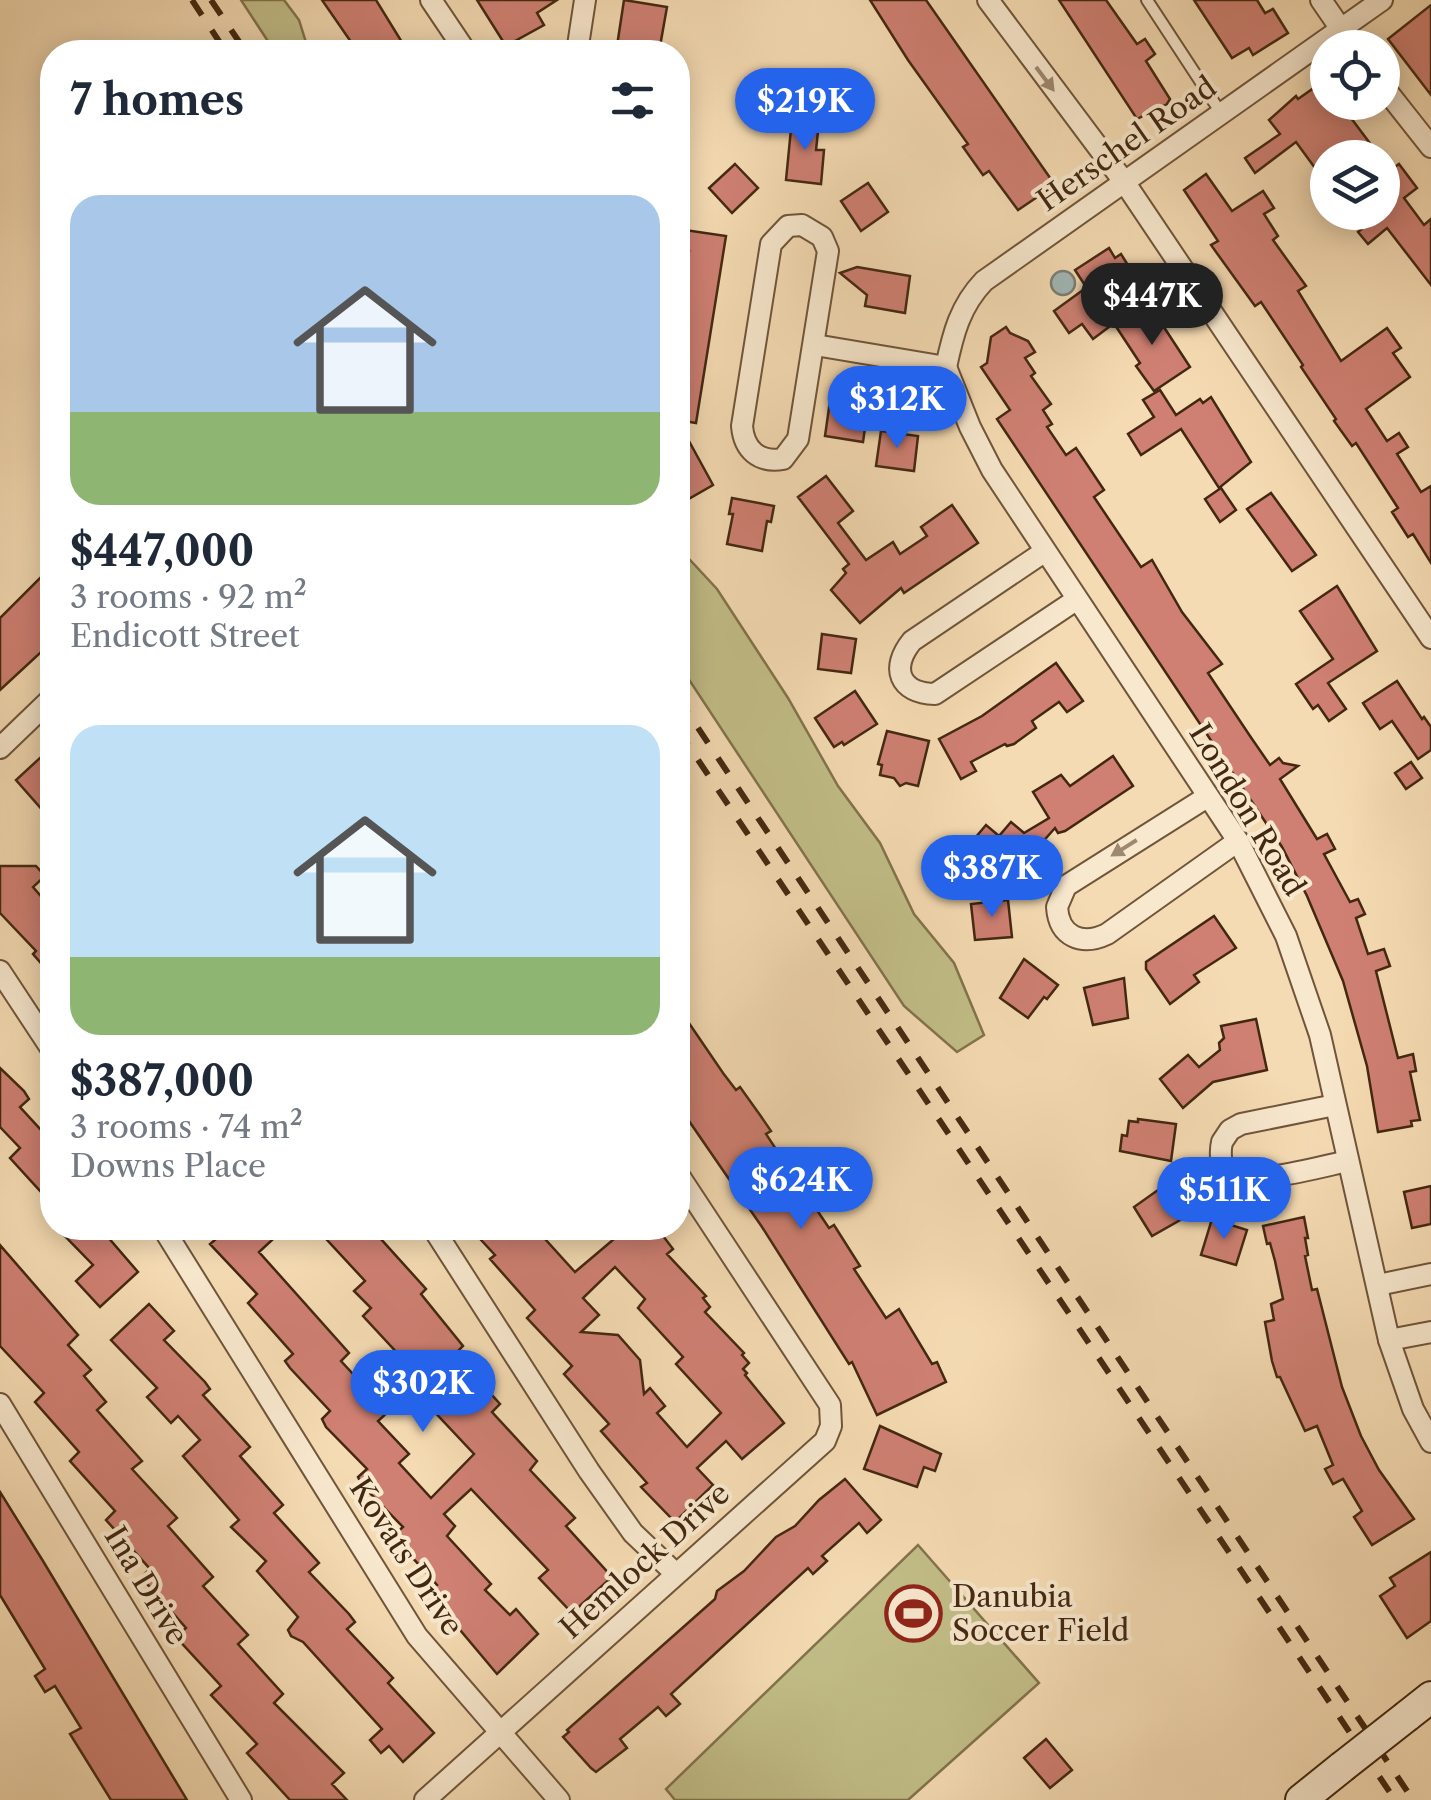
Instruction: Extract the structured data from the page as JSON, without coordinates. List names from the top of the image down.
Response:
{
  "streets": {
    "street": [
      "Herschel Road",
      "London Road",
      "Kovats Drive",
      "Hemlock Drive",
      "Ina Drive"
    ]
  },
  "crossings": [
    ["Herschel Road", "London Road"],
    ["Kovats Drive", "Hemlock Drive"]
  ],
  "places": {
    "sports": ["Danubia Soccer Field"]
  },
  "page": {
    "heading": "7 homes",
    "price": [
      "$219K",
      "$447K",
      "$312K",
      "$387K",
      "$624K",
      "$511K",
      "$302K"
    ],
    "list": [
      {
        "name": "$447,000",
        "note": "3 rooms · 92 m² · Endicott Street"
      },
      {
        "name": "$387,000",
        "note": "3 rooms · 74 m² · Downs Place"
      }
    ]
  }
}
